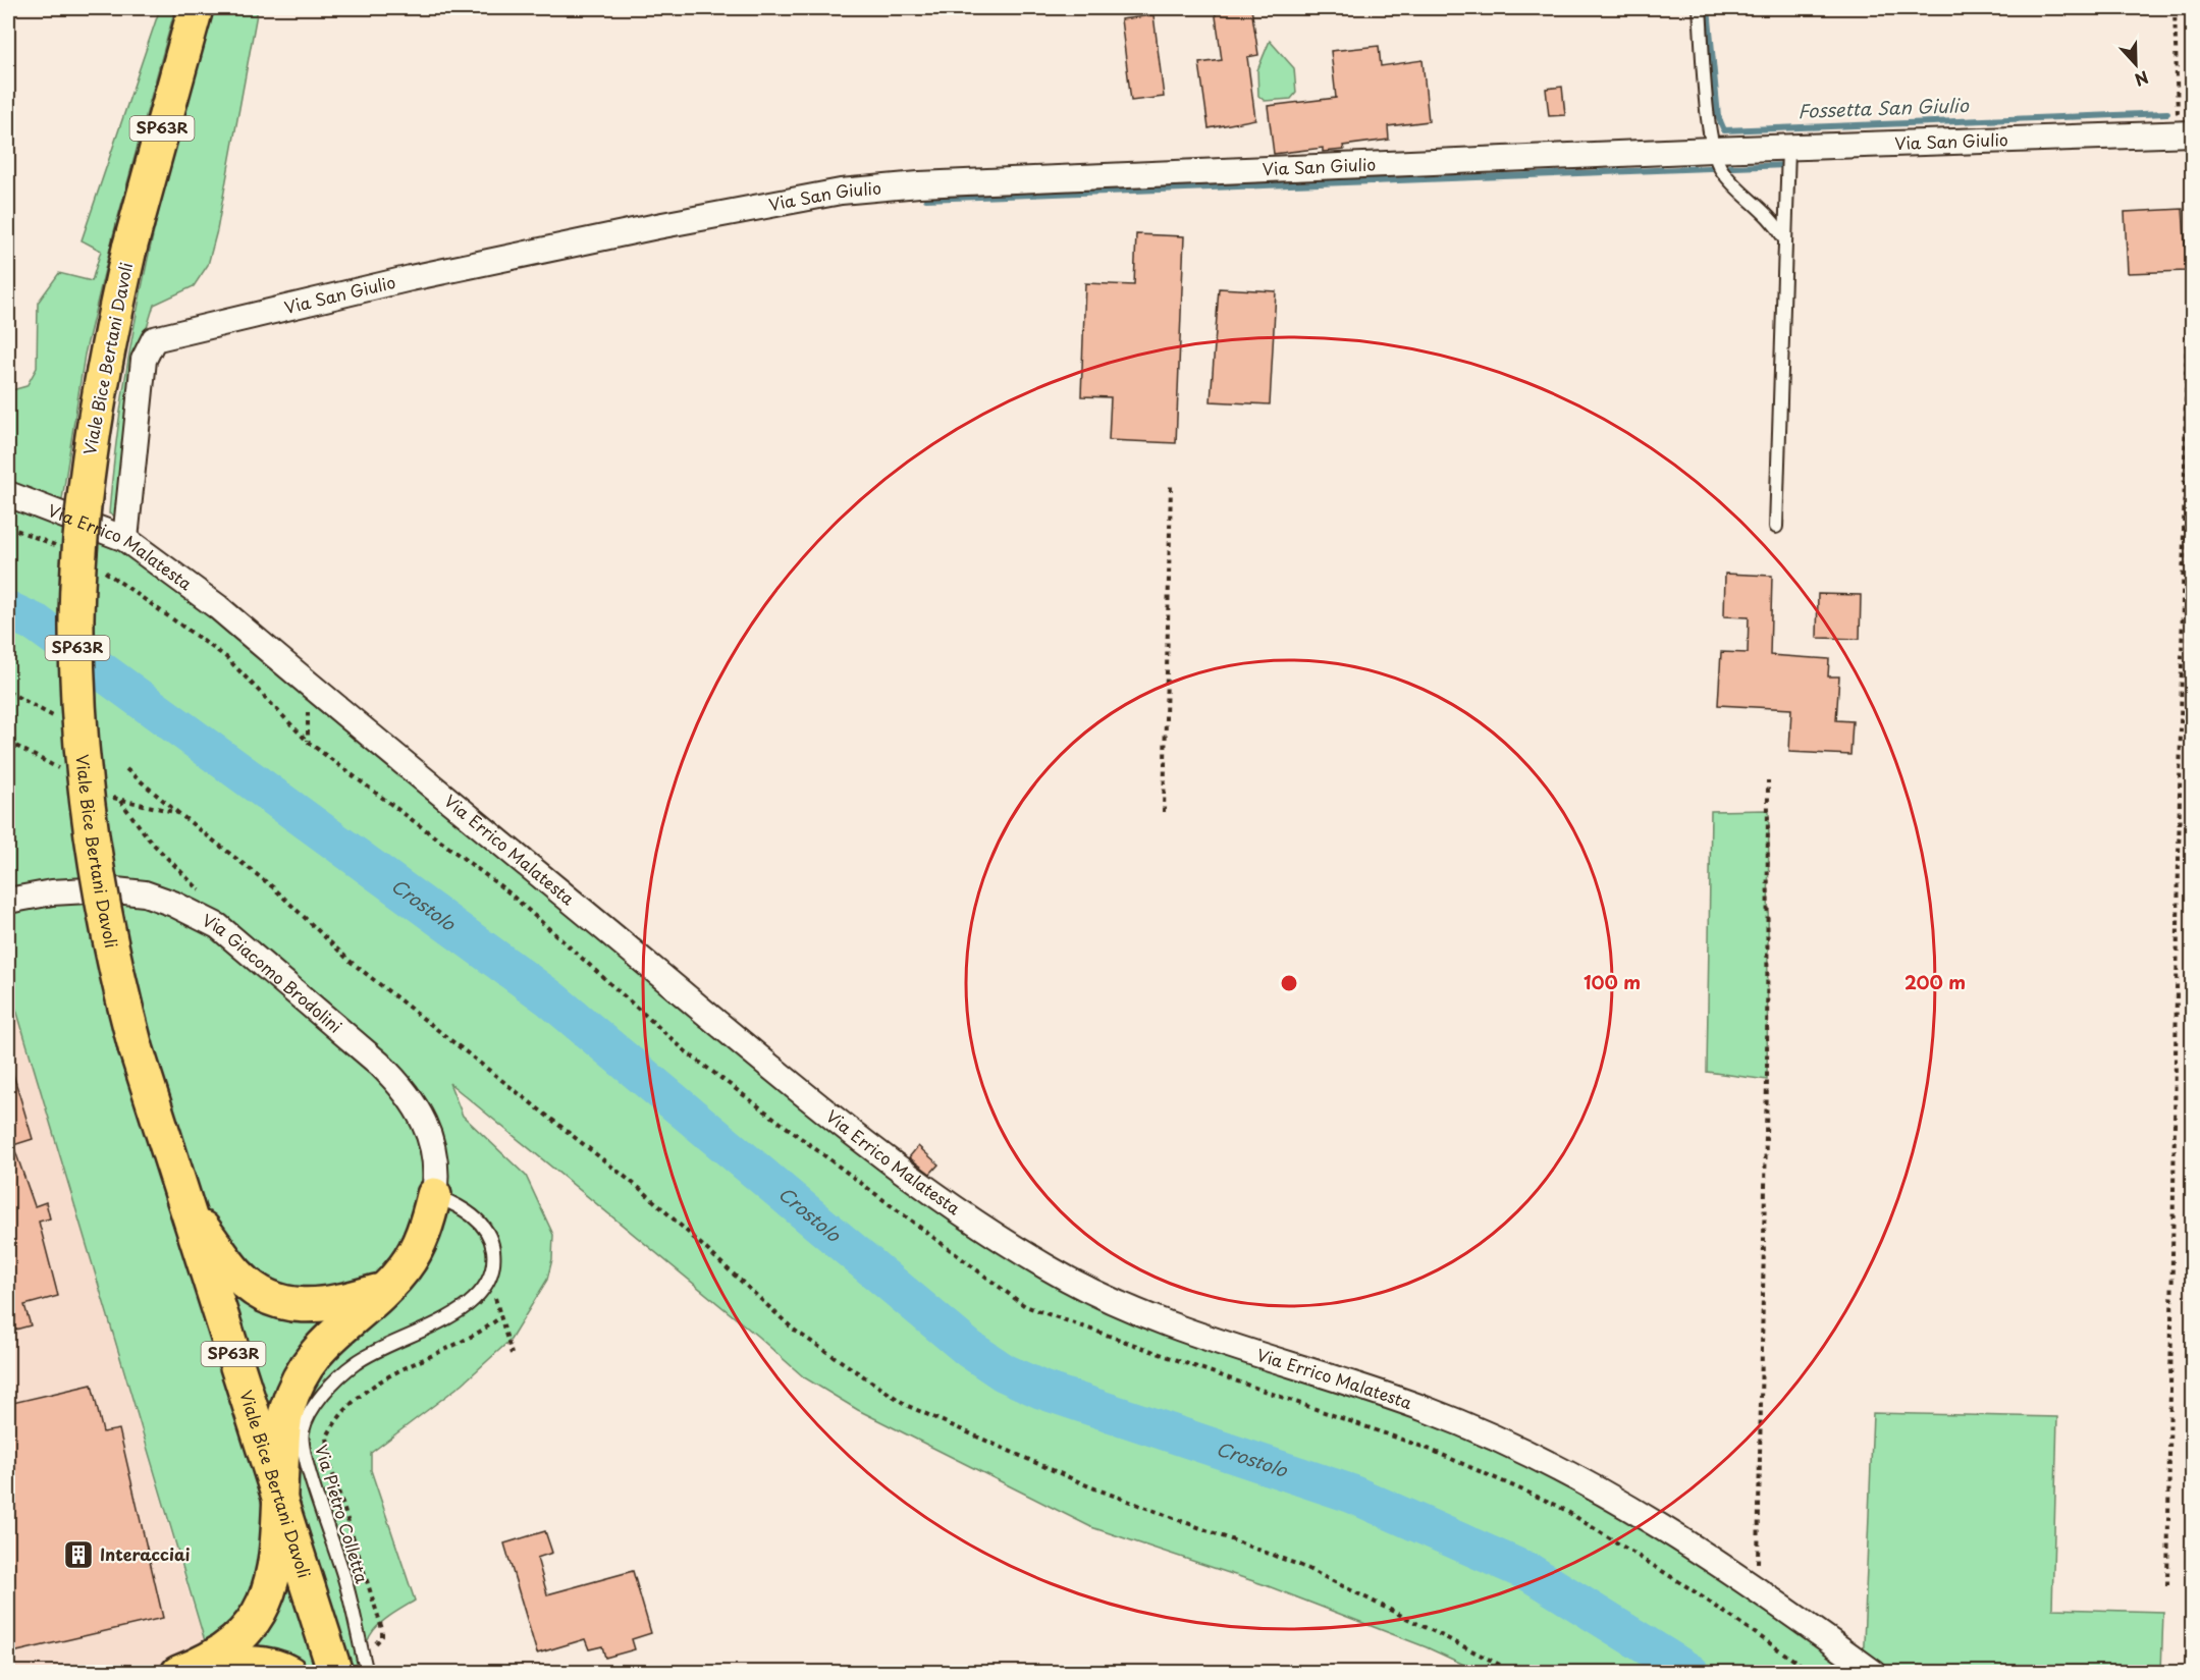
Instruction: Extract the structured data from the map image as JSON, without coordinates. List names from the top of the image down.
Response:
{
  "streets": {
    "highway": ["SP63R", "Viale Bice Bertani Davoli"],
    "street": ["Via San Giulio", "Via Errico Malatesta", "Via Giacomo Brodolini"],
    "lane": ["Via Pietro Colletta"]
  },
  "crossings": [
    ["Via San Giulio", "Via Errico Malatesta"],
    ["Viale Bice Bertani Davoli", "Via Pietro Colletta"],
    ["Via Giacomo Brodolini", "Via Pietro Colletta"]
  ],
  "water": ["Fossetta San Giulio", "Crostolo"],
  "places": {
    "building": ["Interacciai"]
  },
  "north": "bottom",
  "rings": ["100 m", "200 m"]
}
